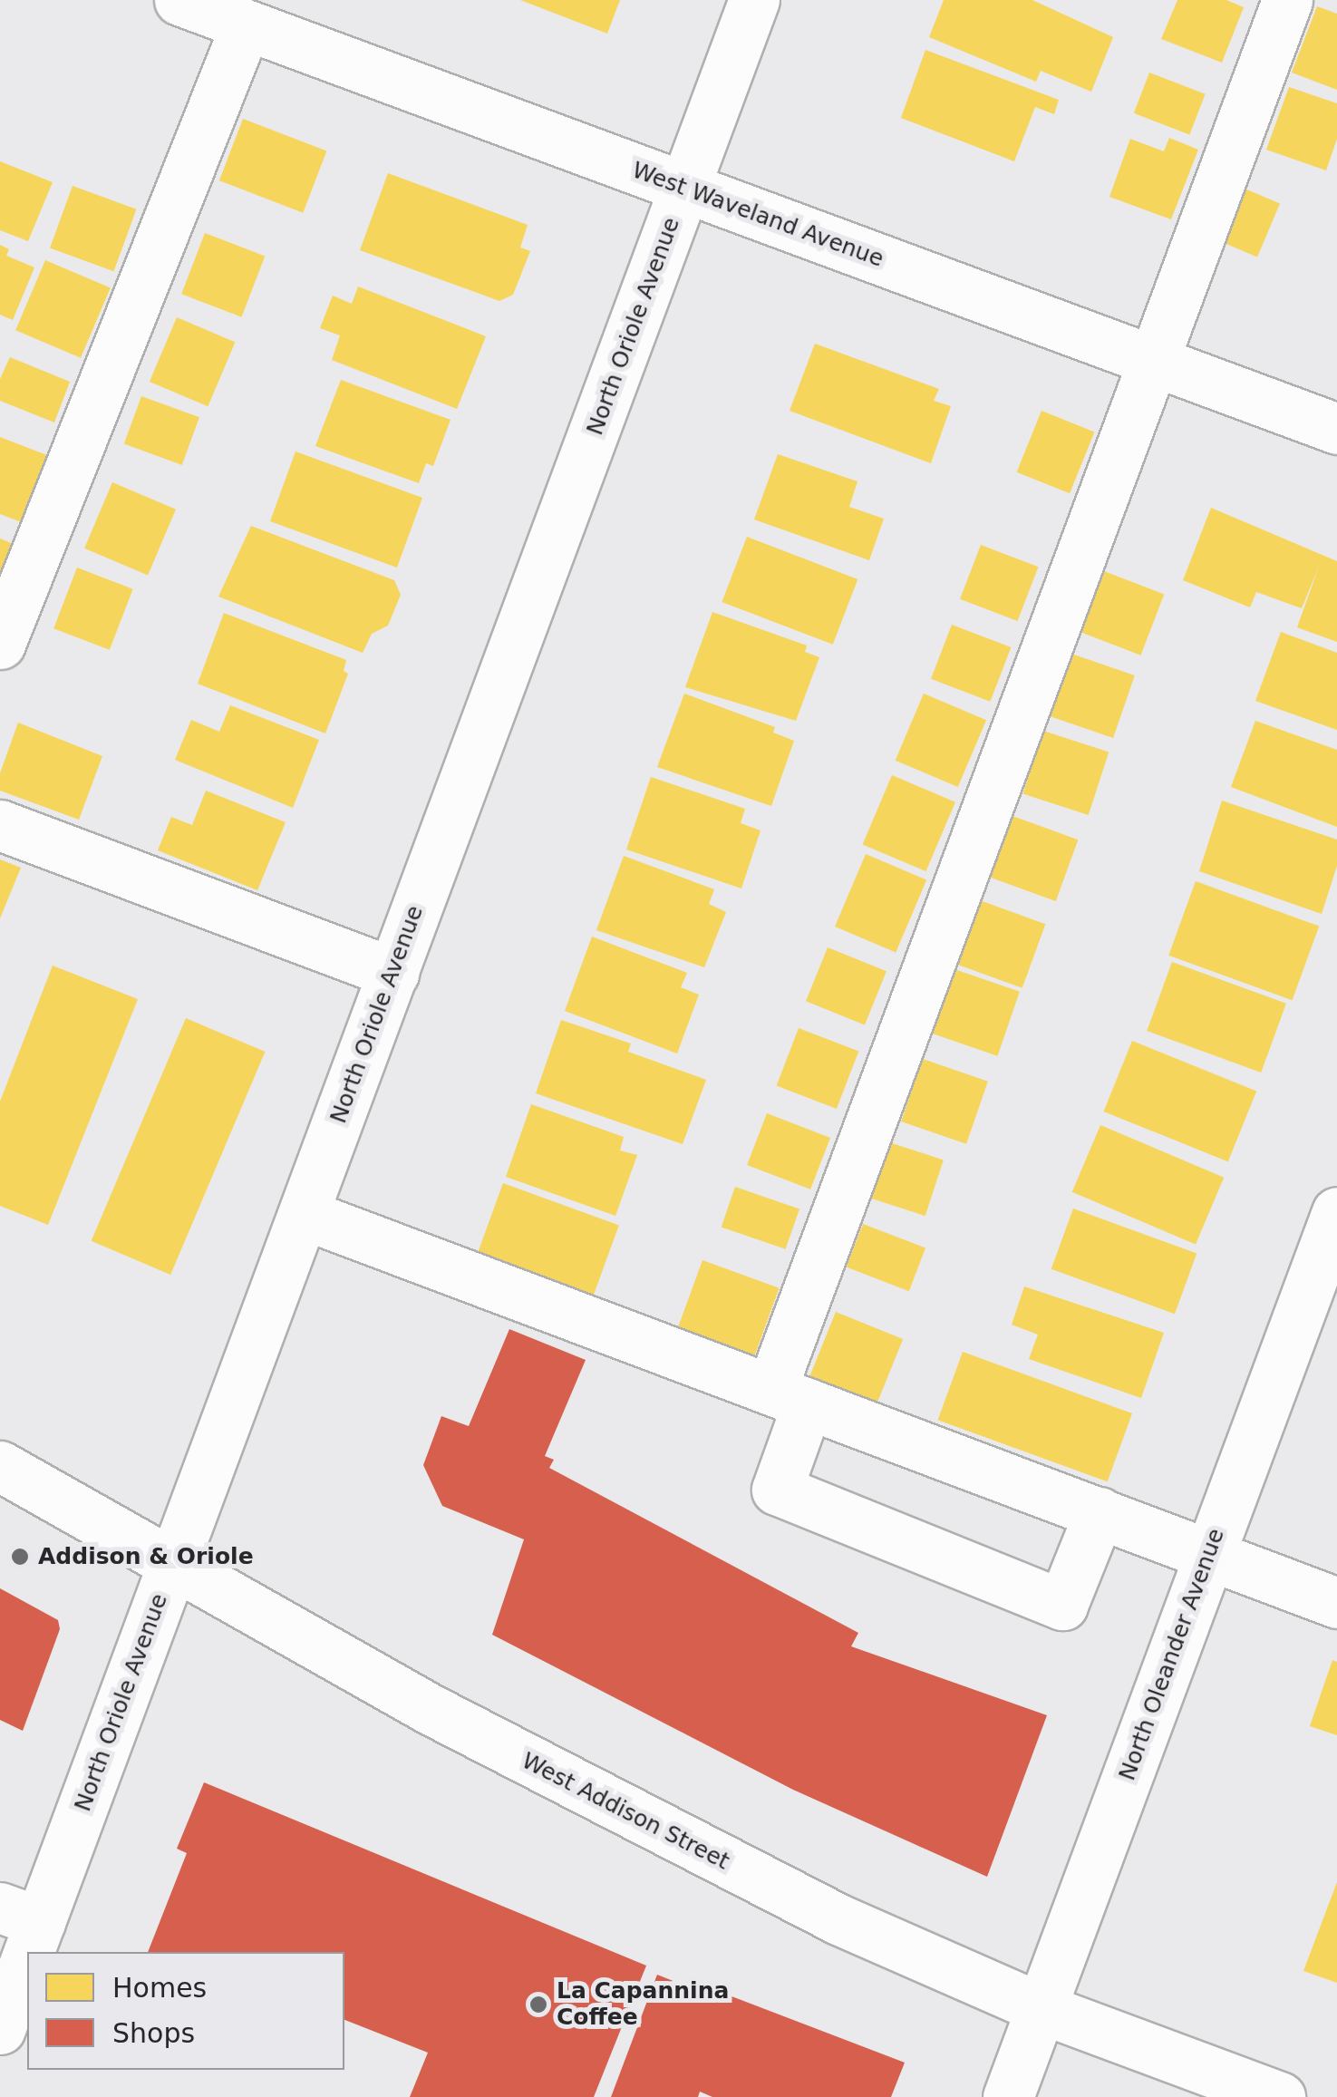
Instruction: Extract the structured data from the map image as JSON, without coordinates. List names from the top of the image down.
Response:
{
  "streets": {
    "street": [
      "West Waveland Avenue",
      "North Oriole Avenue",
      "North Oleander Avenue",
      "West Addison Street"
    ]
  },
  "crossings": [
    ["West Waveland Avenue", "North Oriole Avenue"],
    ["North Oriole Avenue", "West Addison Street"],
    ["North Oleander Avenue", "West Addison Street"]
  ],
  "places": ["Addison & Oriole", "La Capannina Coffee"],
  "legend": ["Homes", "Shops"]
}
